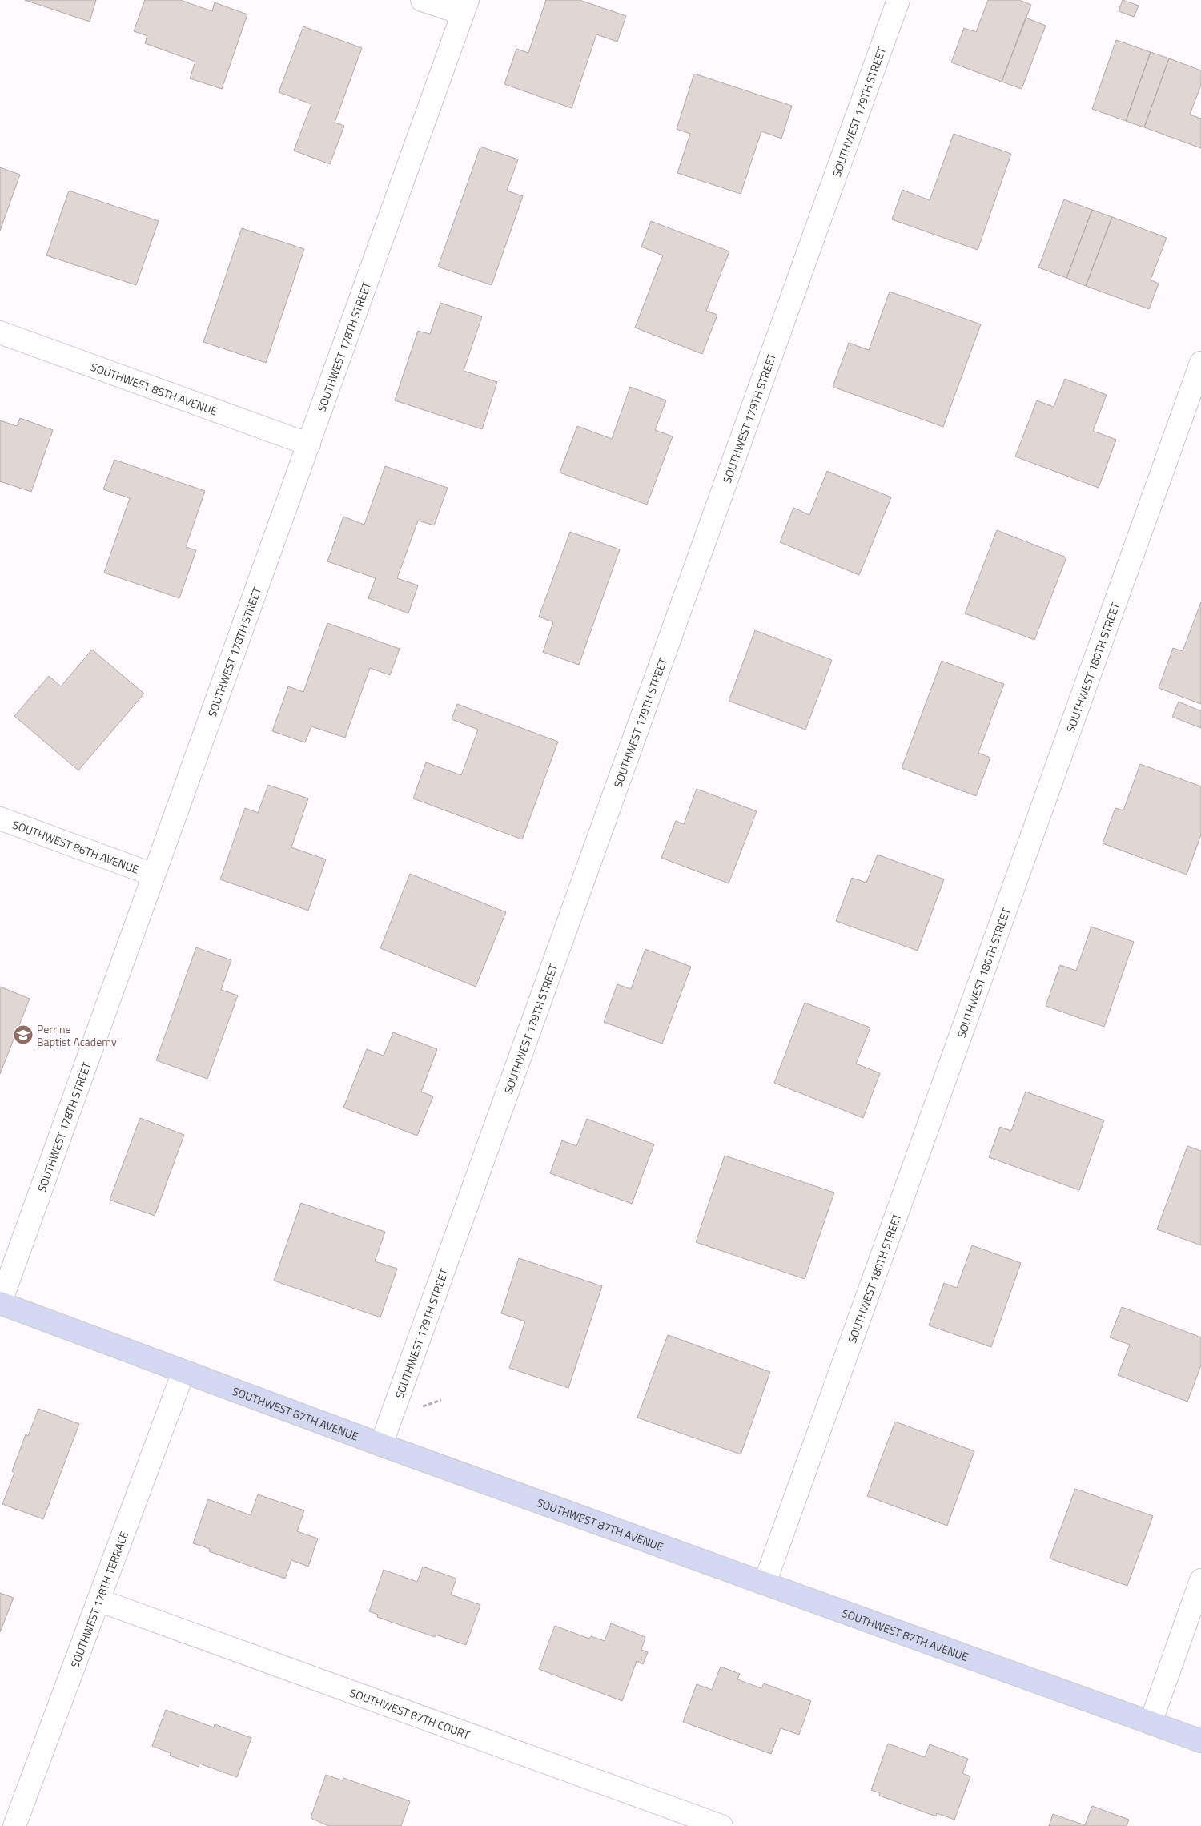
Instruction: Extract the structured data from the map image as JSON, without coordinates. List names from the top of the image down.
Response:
{
  "streets": {
    "street": [
      "SOUTHWEST 179TH STREET",
      "SOUTHWEST 178TH STREET",
      "SOUTHWEST 85TH AVENUE",
      "SOUTHWEST 180TH STREET",
      "SOUTHWEST 86TH AVENUE",
      "SOUTHWEST 87TH AVENUE",
      "SOUTHWEST 178TH TERRACE",
      "SOUTHWEST 87TH COURT"
    ]
  },
  "crossings": [
    ["SOUTHWEST 179TH STREET", "SOUTHWEST 87TH AVENUE"],
    ["SOUTHWEST 178TH STREET", "SOUTHWEST 85TH AVENUE"],
    ["SOUTHWEST 178TH STREET", "SOUTHWEST 86TH AVENUE"],
    ["SOUTHWEST 178TH STREET", "SOUTHWEST 87TH AVENUE"],
    ["SOUTHWEST 180TH STREET", "SOUTHWEST 87TH AVENUE"],
    ["SOUTHWEST 87TH AVENUE", "SOUTHWEST 178TH TERRACE"],
    ["SOUTHWEST 178TH TERRACE", "SOUTHWEST 87TH COURT"]
  ],
  "places": {
    "school or university": ["Perrine Baptist Academy"]
  }
}
